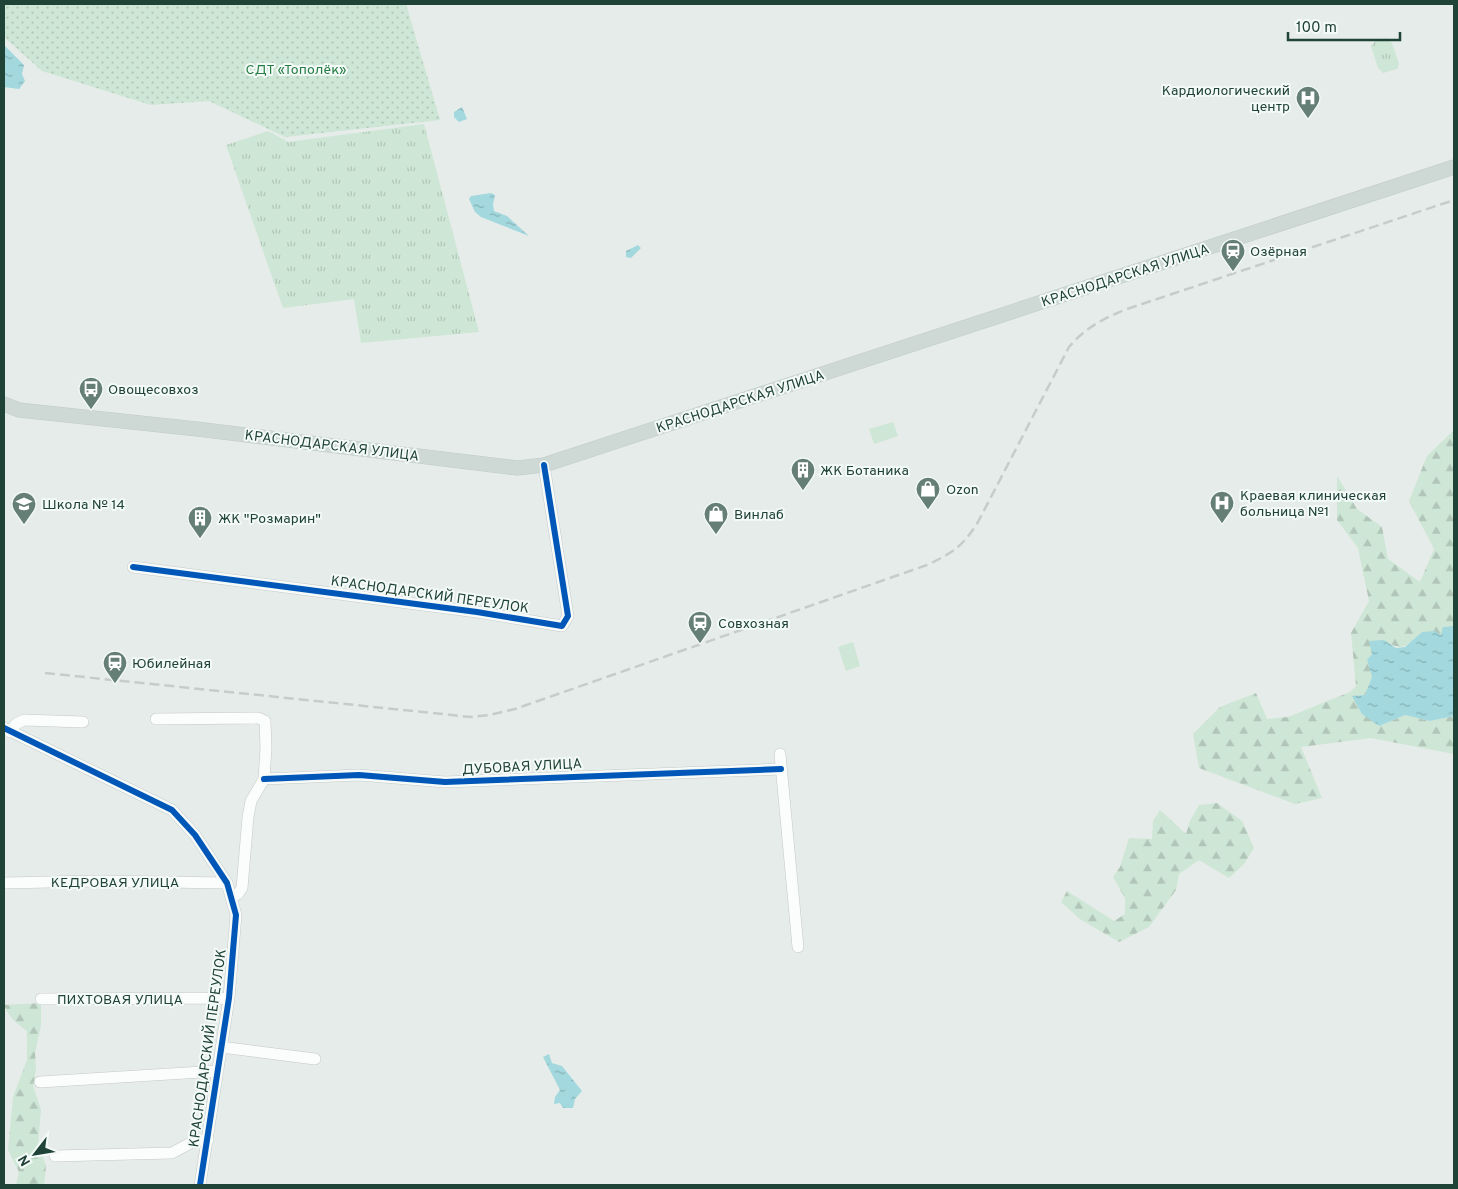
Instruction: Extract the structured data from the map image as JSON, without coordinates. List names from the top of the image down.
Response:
{
  "streets": {
    "main road": ["КРАСНОДАРСКАЯ УЛИЦА"],
    "street": [
      "КРАСНОДАРСКИЙ ПЕРЕУЛОК",
      "ДУБОВАЯ УЛИЦА",
      "КЕДРОВАЯ УЛИЦА",
      "ПИХТОВАЯ УЛИЦА"
    ]
  },
  "crossings": [
    ["КРАСНОДАРСКАЯ УЛИЦА", "КРАСНОДАРСКИЙ ПЕРЕУЛОК"],
    ["КРАСНОДАРСКИЙ ПЕРЕУЛОК", "КЕДРОВАЯ УЛИЦА"],
    ["КРАСНОДАРСКИЙ ПЕРЕУЛОК", "ПИХТОВАЯ УЛИЦА"]
  ],
  "parks": ["СДТ «Тополёк»"],
  "places": {
    "hospital": ["Кардиологический центр", "Краевая клиническая больница №1"],
    "station": ["Озёрная", "Совхозная", "Юбилейная"],
    "bus stop": ["Овощесовхоз"],
    "building": ["ЖК Ботаника", "ЖК \"Розмарин\""],
    "shop": ["Ozon", "Винлаб"],
    "school or university": ["Школа № 14"]
  },
  "scale_bar": "100 m",
  "north": "bottom left"
}
